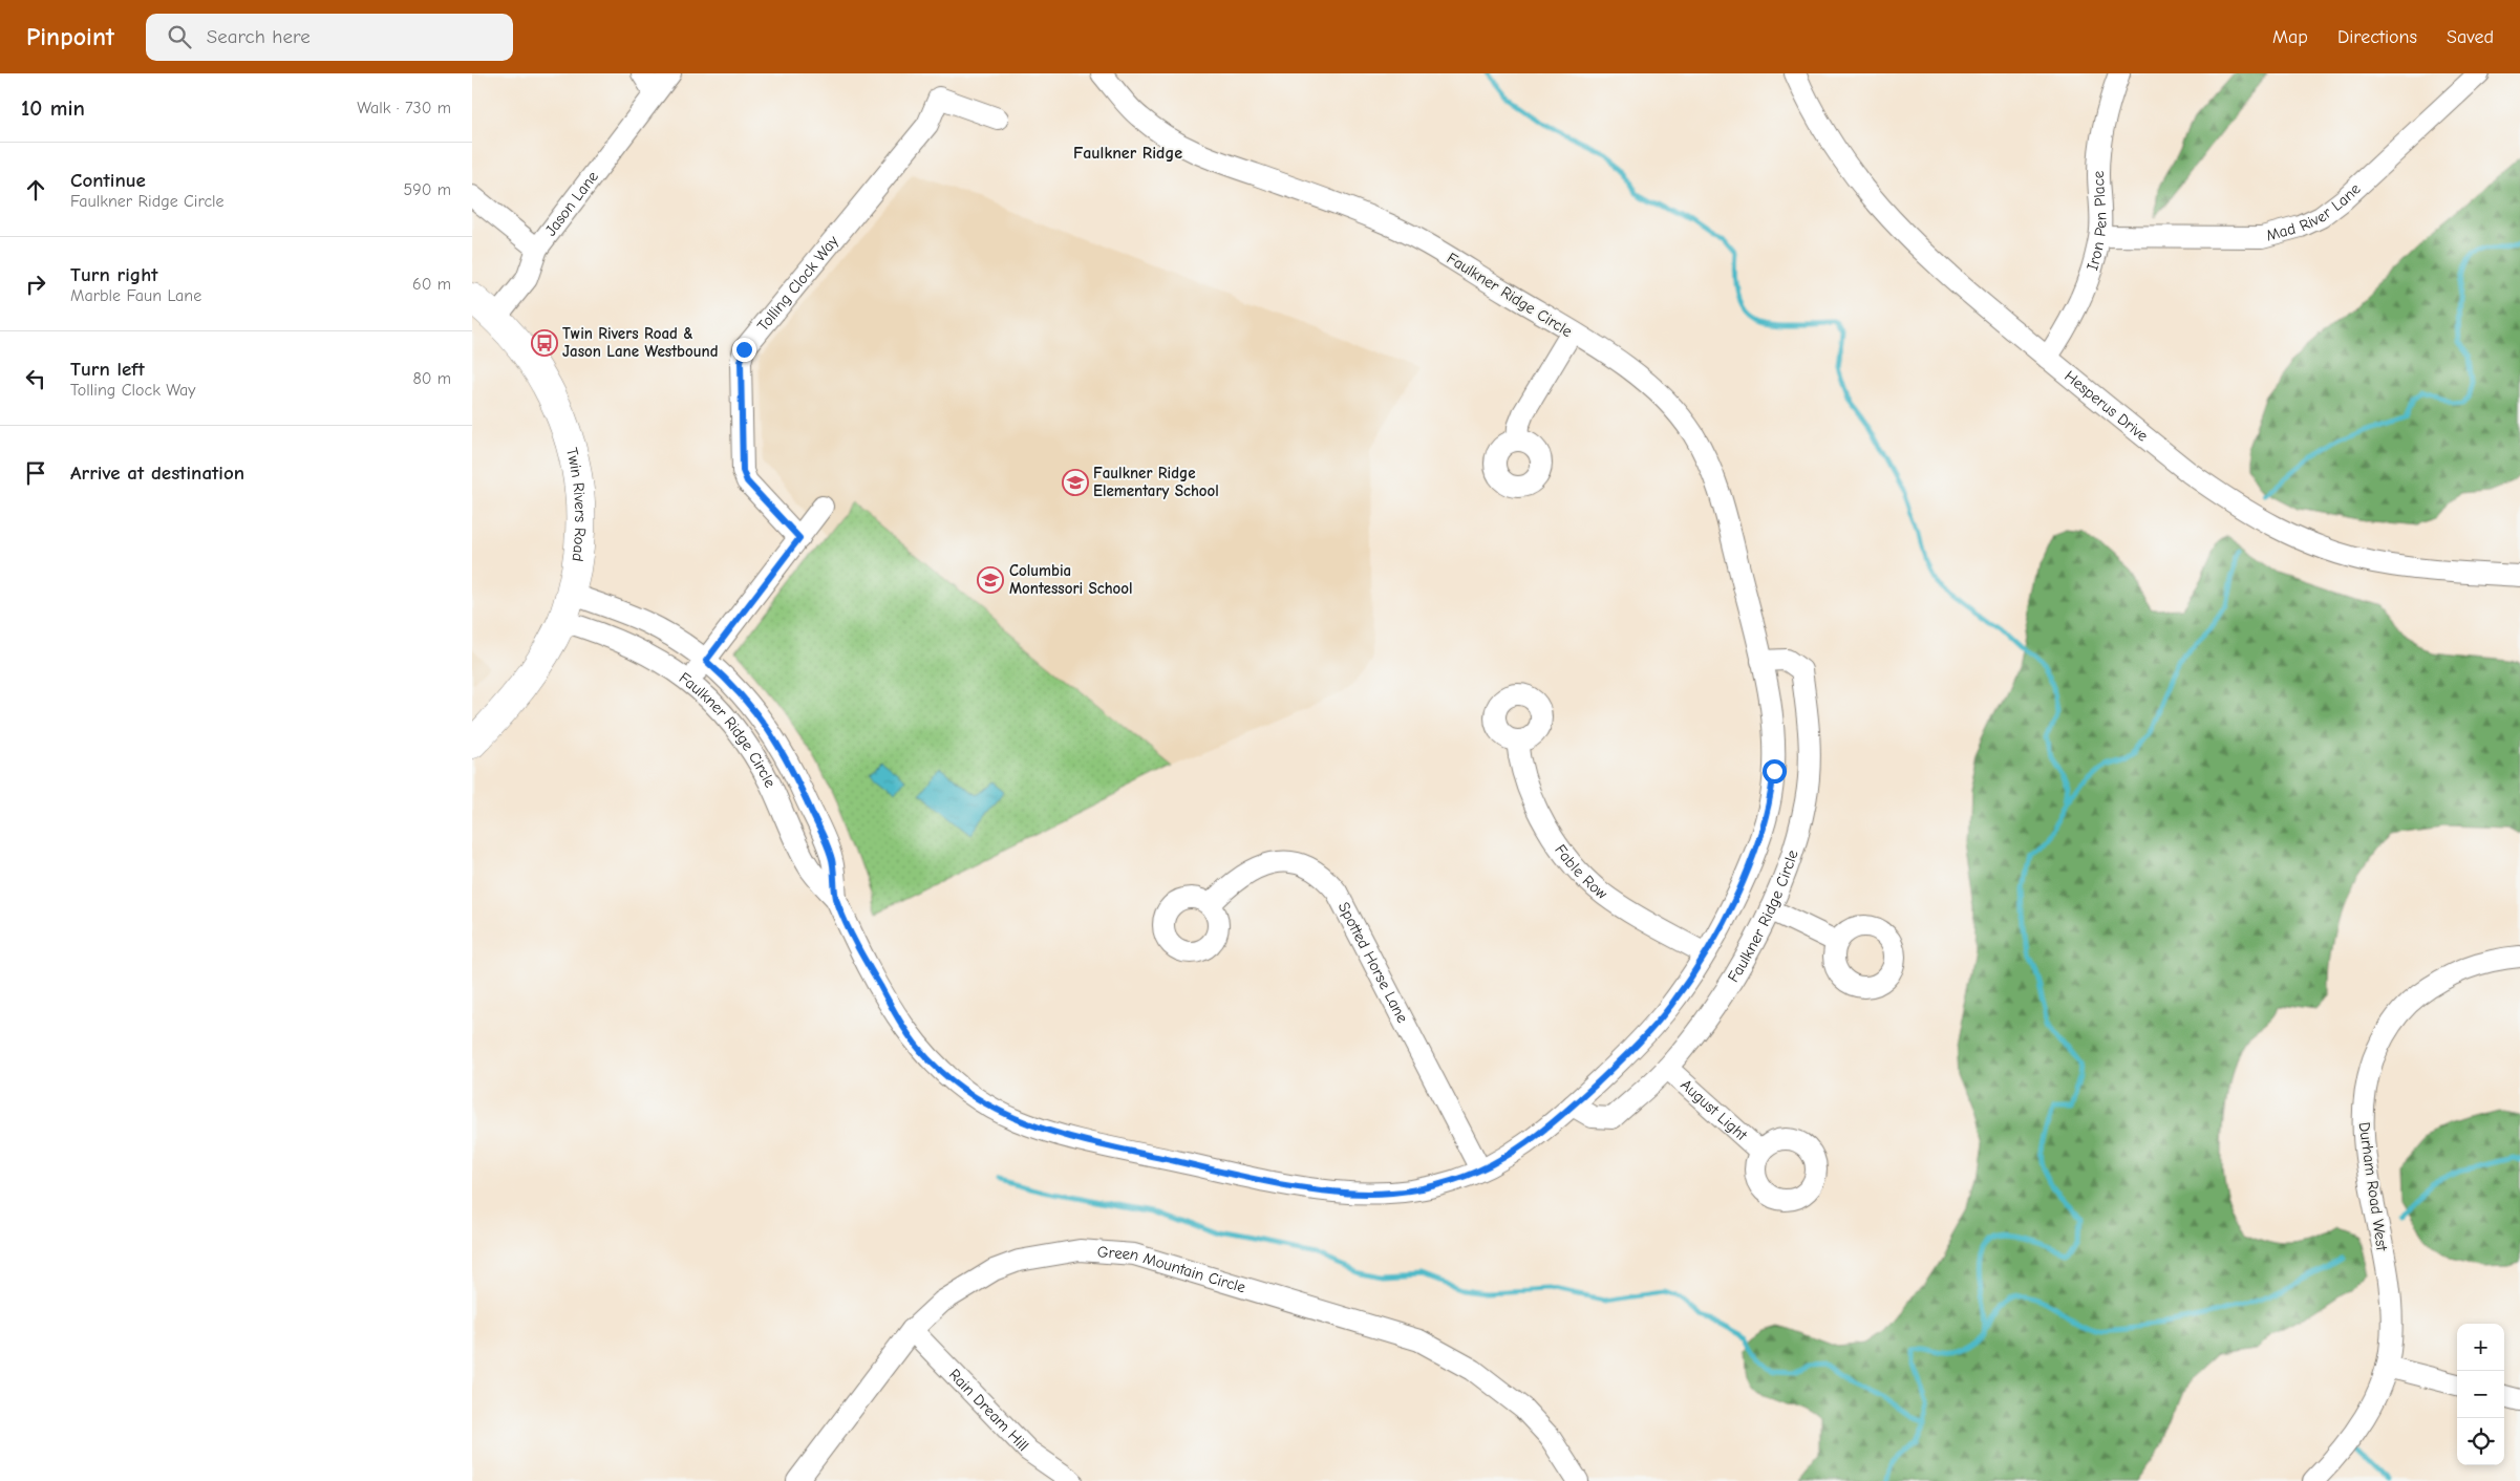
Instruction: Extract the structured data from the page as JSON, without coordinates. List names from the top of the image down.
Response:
{
  "streets": {
    "street": [
      "Jason Lane",
      "Mad River Lane",
      "Iron Pen Place",
      "Tolling Clock Way",
      "Faulkner Ridge Circle",
      "Hesperus Drive",
      "Twin Rivers Road",
      "Fable Row",
      "Spotted Horse Lane",
      "August Light",
      "Durham Road West",
      "Green Mountain Circle",
      "Rain Dream Hill"
    ]
  },
  "crossings": [
    ["Jason Lane", "Twin Rivers Road"],
    ["Mad River Lane", "Iron Pen Place"],
    ["Iron Pen Place", "Hesperus Drive"],
    ["Faulkner Ridge Circle", "Twin Rivers Road"],
    ["Faulkner Ridge Circle", "Fable Row"],
    ["Faulkner Ridge Circle", "Spotted Horse Lane"],
    ["Faulkner Ridge Circle", "August Light"],
    ["Green Mountain Circle", "Rain Dream Hill"]
  ],
  "districts": ["Faulkner Ridge"],
  "places": {
    "bus stop": ["Twin Rivers Road & Jason Lane Westbound"],
    "school or university": ["Faulkner Ridge Elementary School", "Columbia Montessori School"]
  },
  "page": {
    "header": "Pinpoint",
    "search": "Search here",
    "nav": ["Map", "Directions", "Saved"],
    "heading": ["10 min", "Walk · 730 m"],
    "list": [
      ["Continue", "Faulkner Ridge Circle", "590 m"],
      ["Turn right", "Marble Faun Lane", "60 m"],
      ["Turn left", "Tolling Clock Way", "80 m"],
      "Arrive at destination"
    ],
    "map_buttons": ["+", "−"]
  }
}
